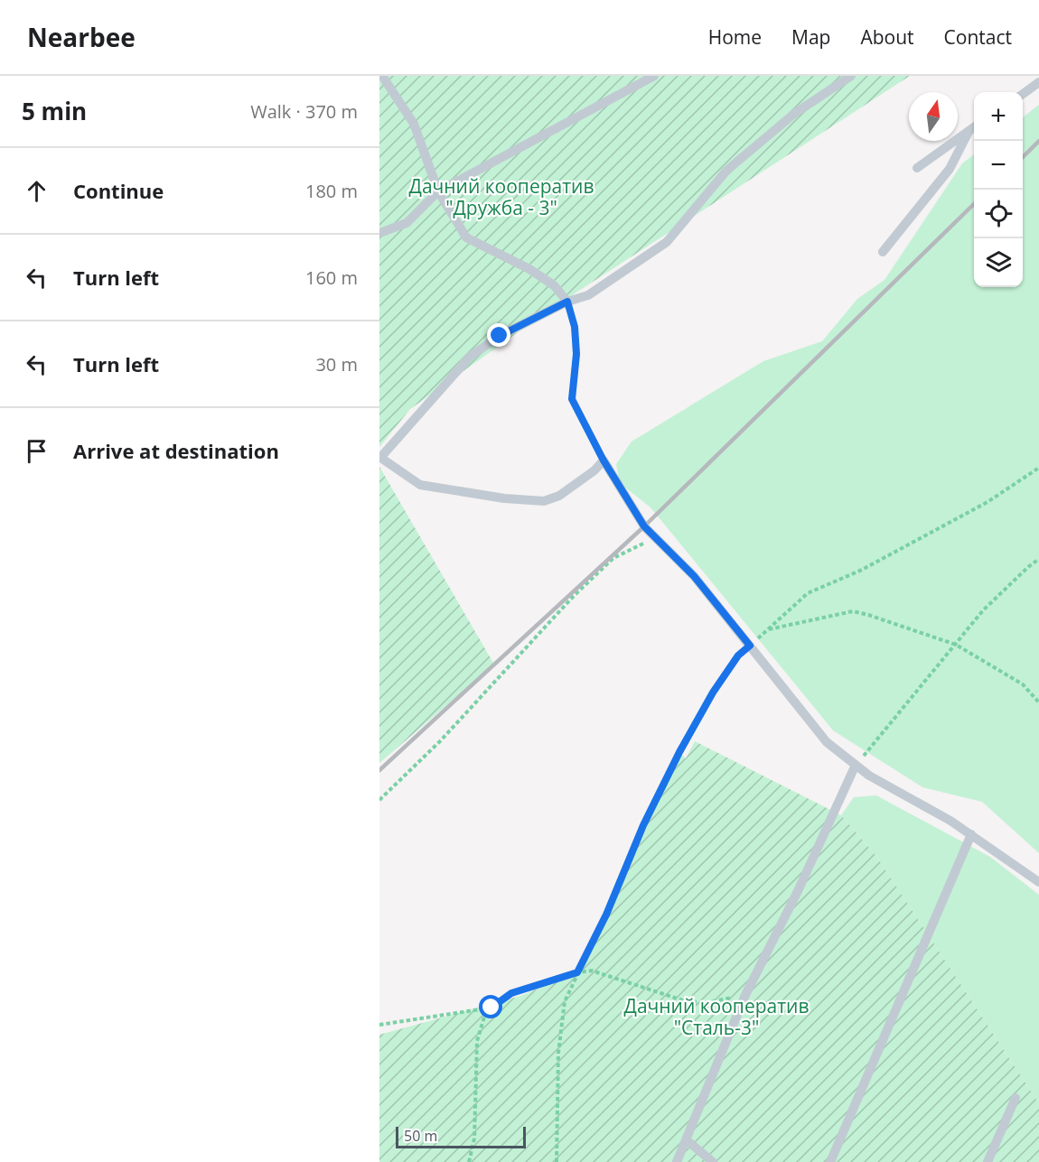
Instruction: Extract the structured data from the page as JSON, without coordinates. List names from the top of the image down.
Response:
{
  "parks": ["Дачний кооператив \"Дружба - 3\"", "Дачний кооператив \"Сталь-3\""],
  "scale_bar": "50 m",
  "north": "top",
  "page": {
    "header": "Nearbee",
    "nav": [
      "Home",
      "Map",
      "About",
      "Contact"
    ],
    "heading": ["5 min", "Walk · 370 m"],
    "map_buttons": ["+", "−"],
    "list": [
      ["Continue", "180 m"],
      ["Turn left", "160 m"],
      ["Turn left", "30 m"],
      "Arrive at destination"
    ],
    "scale": "50 m"
  }
}
